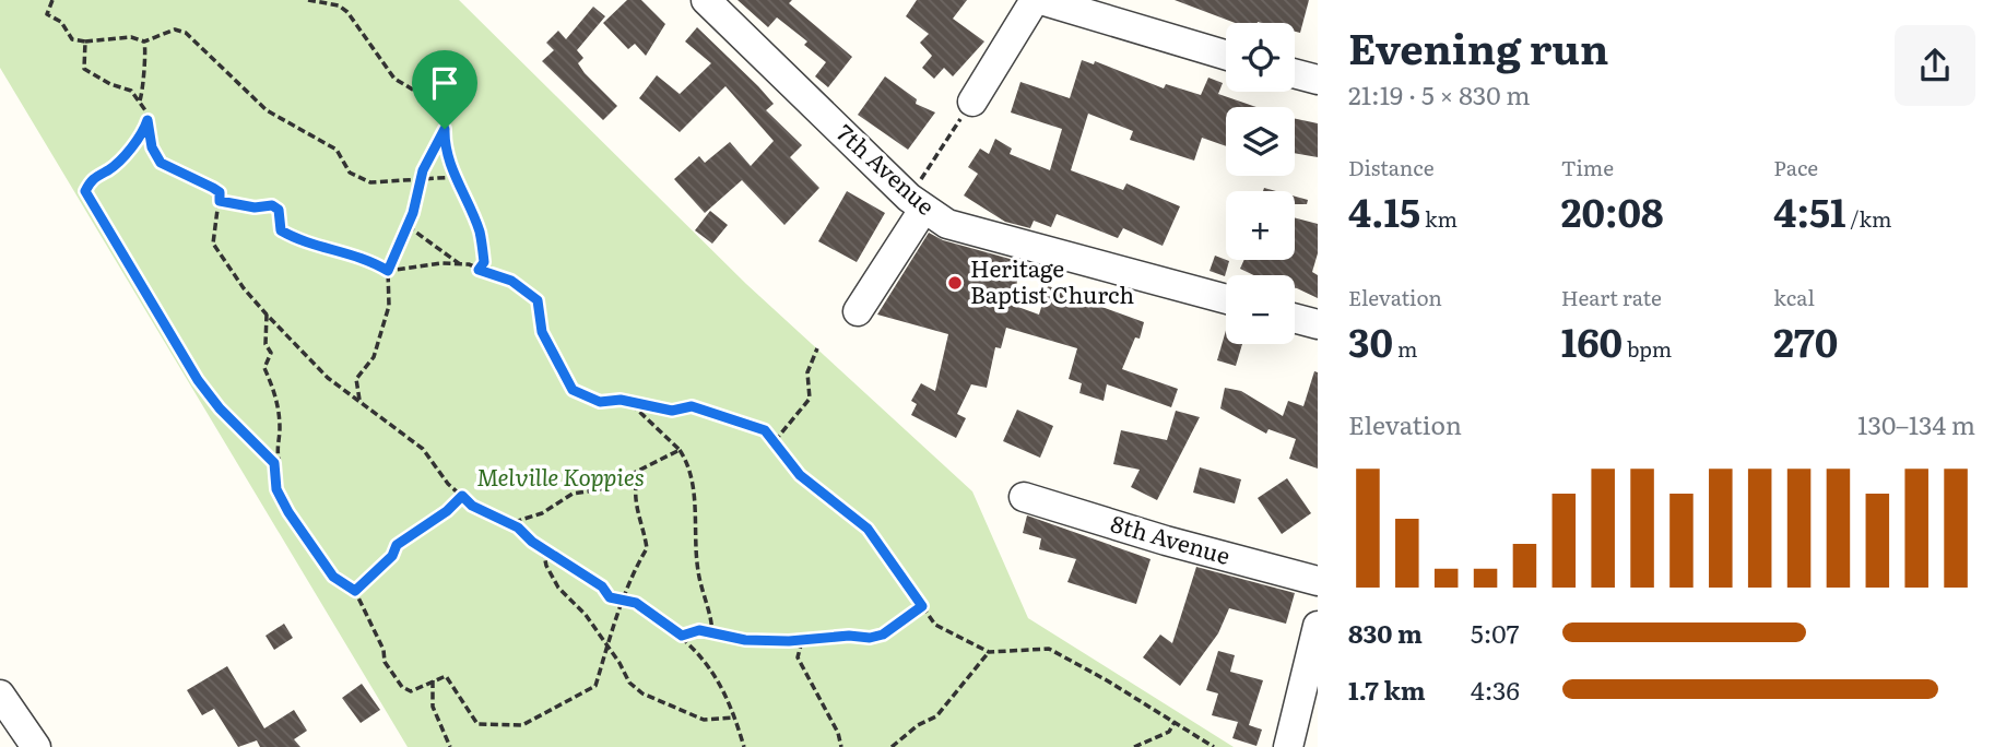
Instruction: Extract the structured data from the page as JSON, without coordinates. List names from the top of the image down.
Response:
{
  "streets": {
    "street": ["7th Avenue", "8th Avenue"]
  },
  "parks": ["Melville Koppies"],
  "places": ["Heritage Baptist Church"],
  "page": {
    "heading": ["Evening run", "21:19 · 5 × 830 m"],
    "map_buttons": ["+", "−"],
    "stats": [
      ["Distance", "4.15 km"],
      ["Time", "20:08"],
      ["Pace", "4:51 /km"],
      ["Elevation", "30 m"],
      ["Heart rate", "160 bpm"],
      ["kcal", "270"]
    ],
    "chart": ["Elevation", "130–134 m"],
    "list": [
      {
        "name": "830 m",
        "note": "5:07"
      },
      {
        "name": "1.7 km",
        "note": "4:36"
      }
    ]
  }
}
